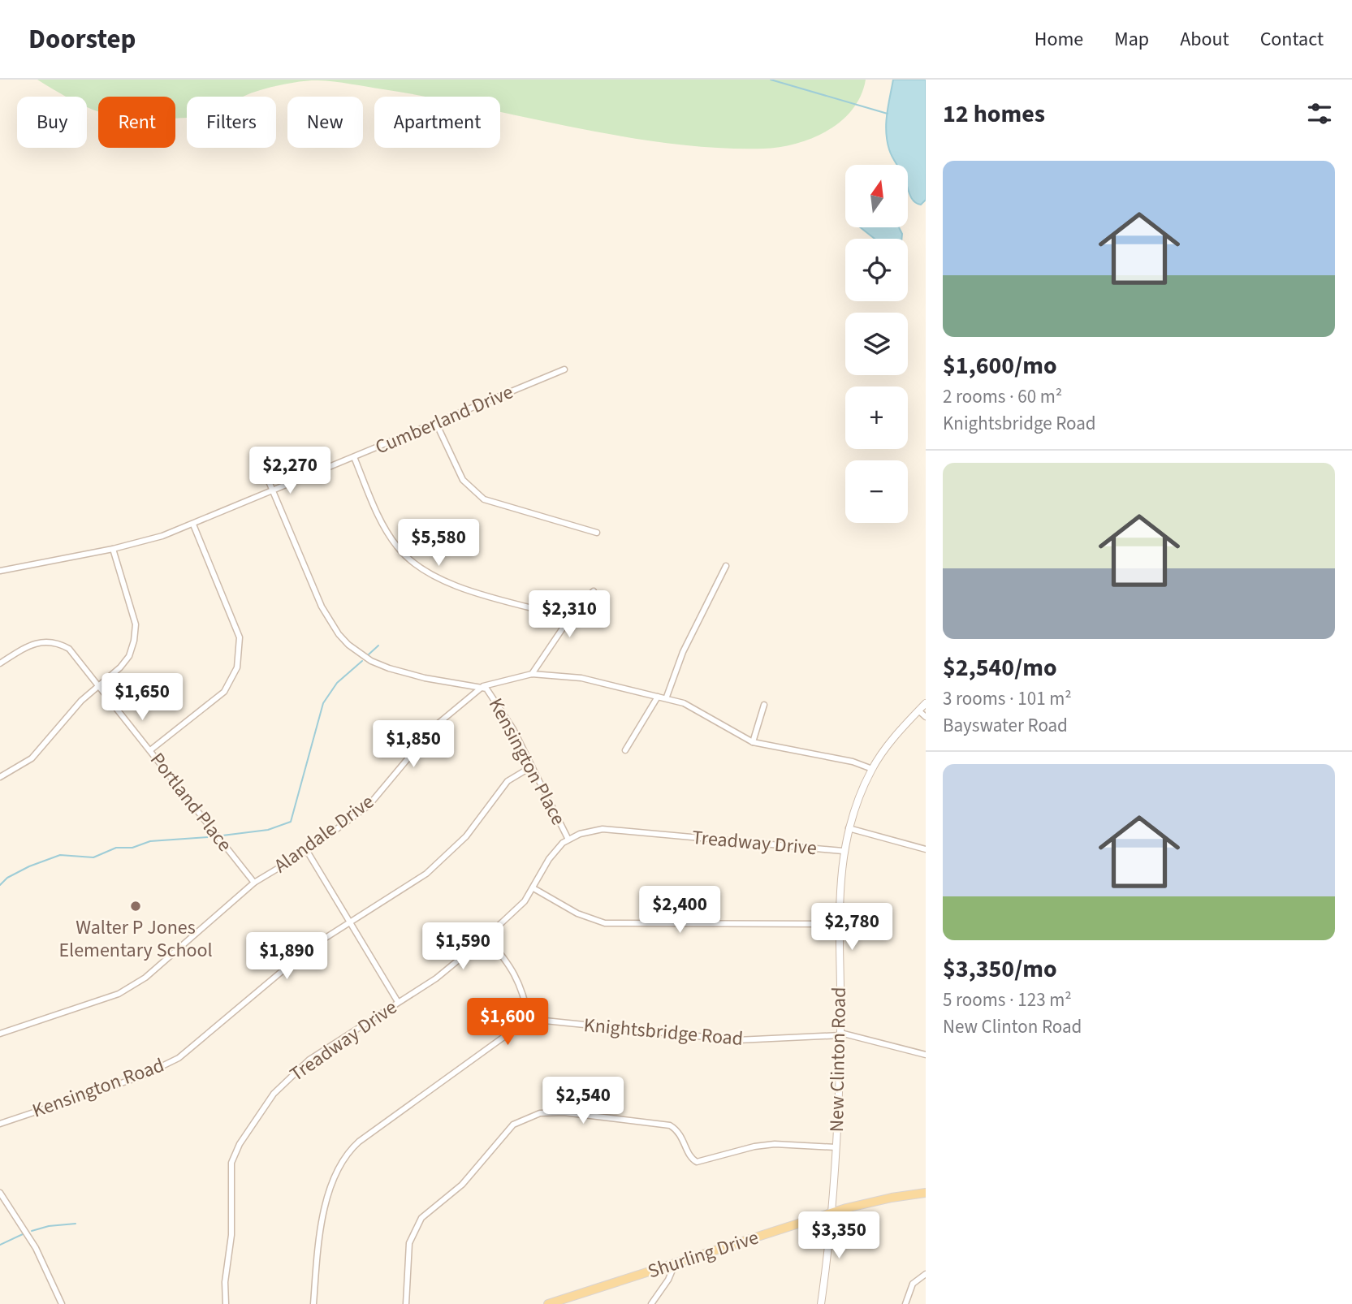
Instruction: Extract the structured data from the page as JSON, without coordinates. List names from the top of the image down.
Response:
{
  "streets": {
    "main road": ["Shurling Drive"],
    "street": [
      "Cumberland Drive",
      "Kensington Place",
      "Portland Place",
      "Alandale Drive",
      "Treadway Drive",
      "Knightsbridge Road",
      "New Clinton Road",
      "Kensington Road"
    ]
  },
  "crossings": [
    ["Kensington Place", "Alandale Drive"],
    ["Kensington Place", "Treadway Drive"],
    ["Kensington Place", "Kensington Road"],
    ["Portland Place", "Alandale Drive"],
    ["Alandale Drive", "New Clinton Road"],
    ["Treadway Drive", "New Clinton Road"],
    ["Knightsbridge Road", "New Clinton Road"],
    ["New Clinton Road", "Shurling Drive"]
  ],
  "places": ["Walter P Jones Elementary School"],
  "north": "top",
  "page": {
    "header": "Doorstep",
    "nav": [
      "Home",
      "Map",
      "About",
      "Contact"
    ],
    "heading": "12 homes",
    "chip": [
      "Buy",
      "Rent",
      "Filters",
      "New",
      "Apartment"
    ],
    "list": [
      {
        "name": "$1,600/mo",
        "note": "2 rooms · 60 m² · Knightsbridge Road"
      },
      {
        "name": "$2,540/mo",
        "note": "3 rooms · 101 m² · Bayswater Road"
      },
      {
        "name": "$3,350/mo",
        "note": "5 rooms · 123 m² · New Clinton Road"
      }
    ],
    "map_buttons": ["+", "−"],
    "price": [
      "$2,270",
      "$5,580",
      "$2,310",
      "$1,650",
      "$1,850",
      "$2,400",
      "$2,780",
      "$1,590",
      "$1,890",
      "$1,600",
      "$2,540",
      "$3,350"
    ]
  }
}
